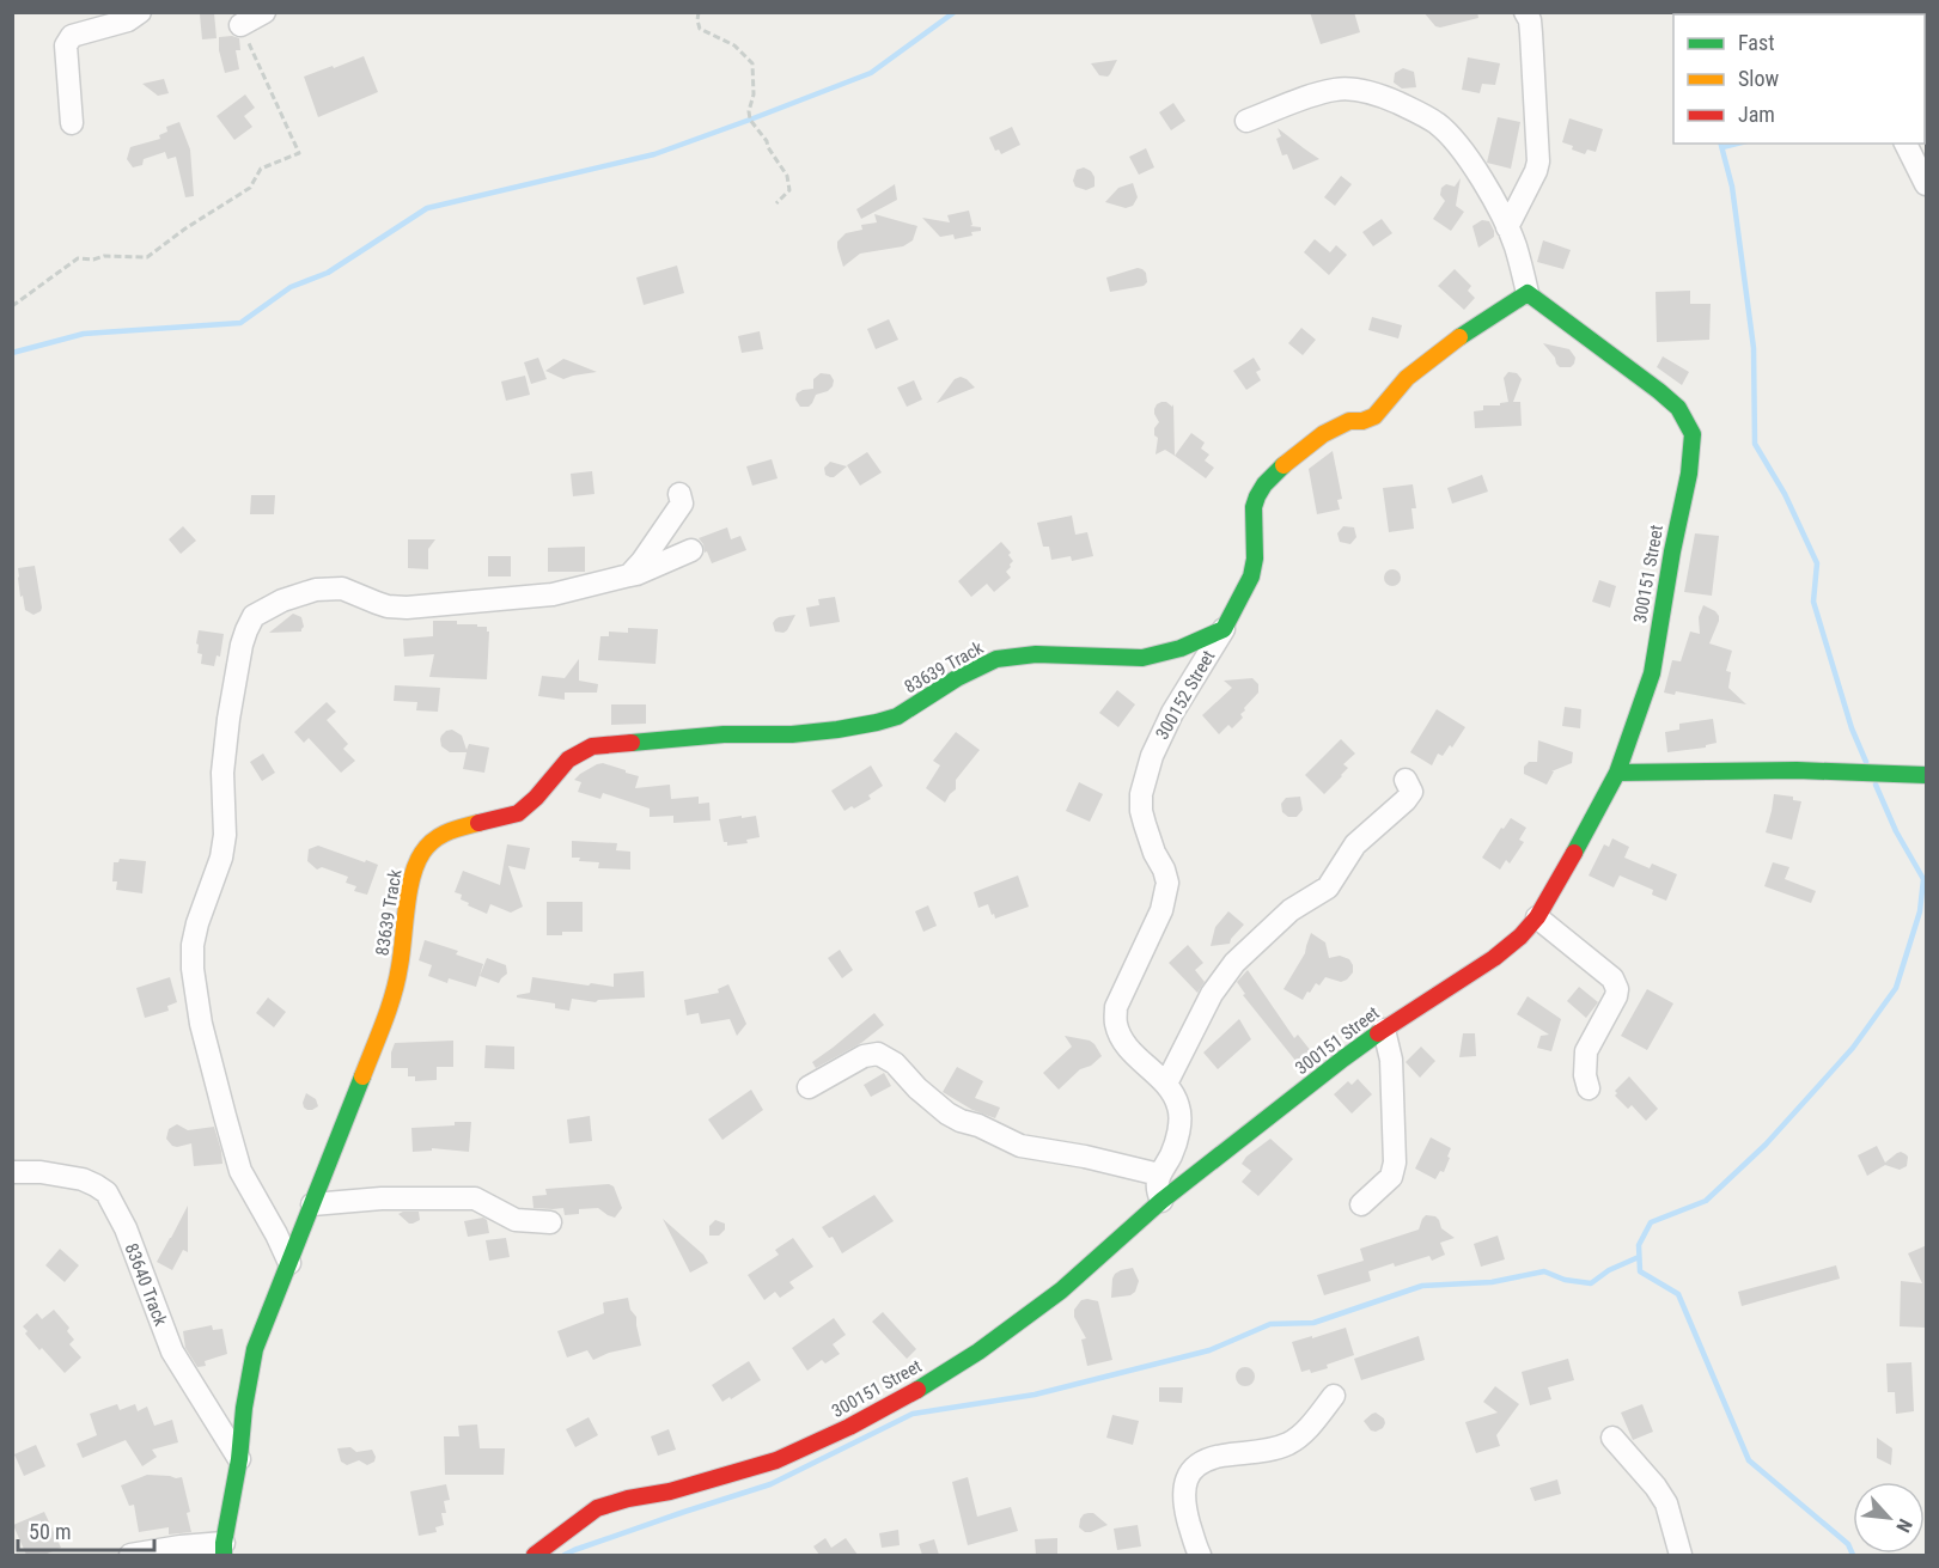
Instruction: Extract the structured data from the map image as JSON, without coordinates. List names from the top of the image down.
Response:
{
  "streets": {
    "street": [
      "300151 Street",
      "83639 Track",
      "300152 Street",
      "83640 Track"
    ]
  },
  "crossings": [
    ["300151 Street", "300152 Street"],
    ["83639 Track", "300152 Street"],
    ["83639 Track", "83640 Track"]
  ],
  "legend": ["Fast", "Slow", "Jam"],
  "scale_bar": "50 m",
  "north": "bottom right"
}
